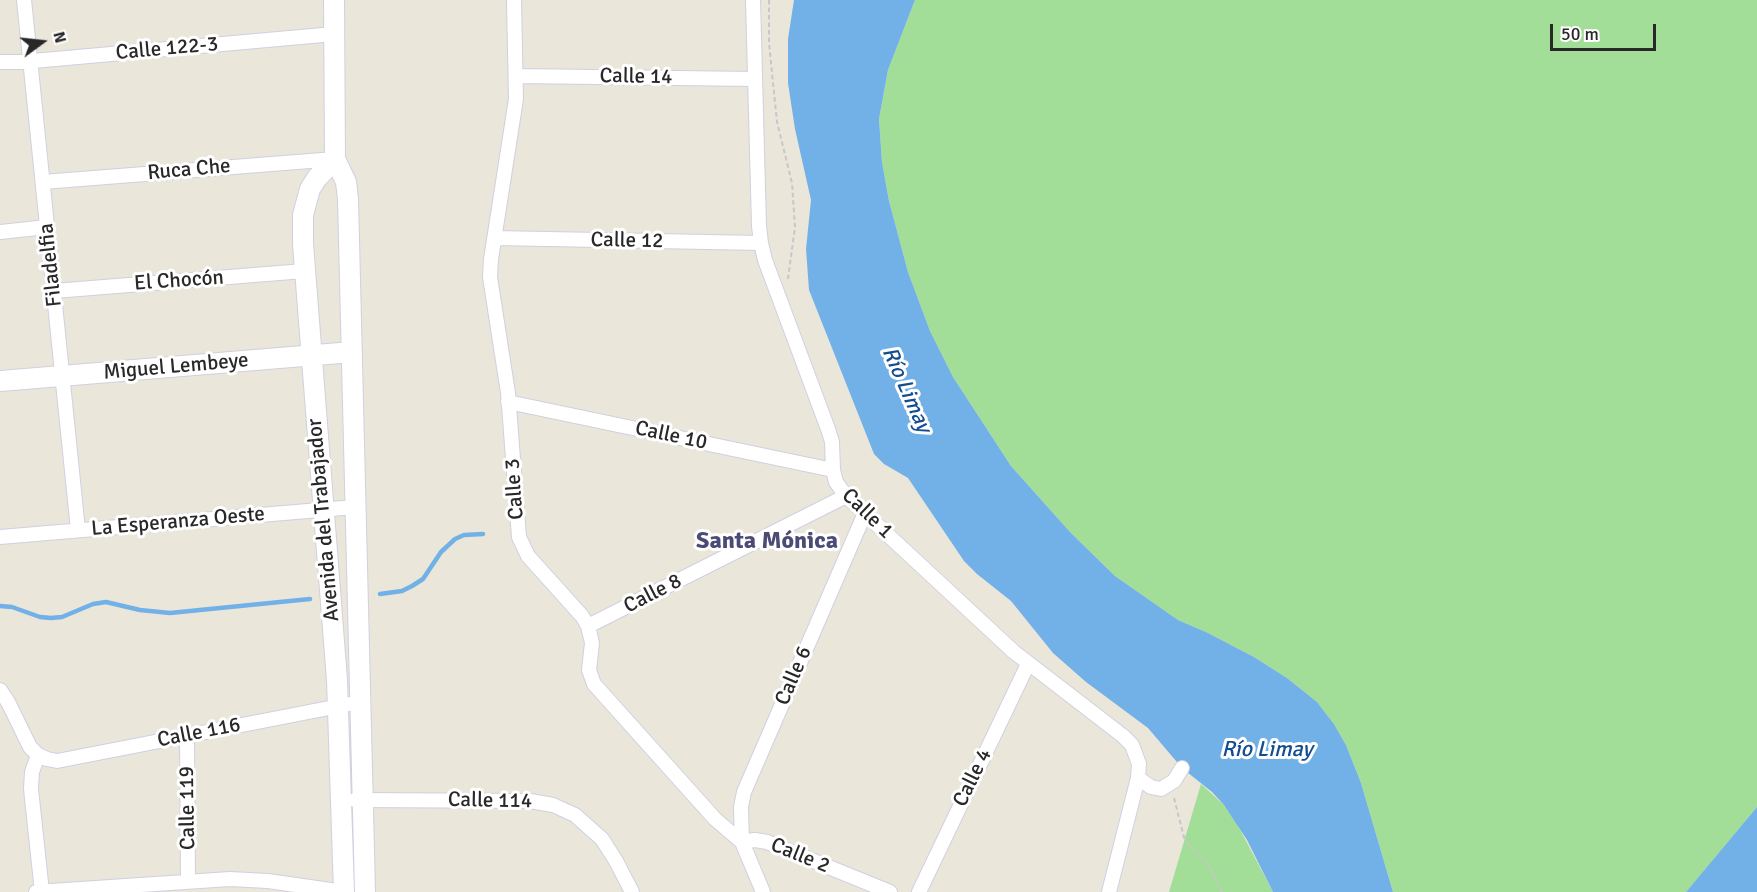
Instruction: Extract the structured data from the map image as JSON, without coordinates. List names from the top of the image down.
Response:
{
  "streets": {
    "street": [
      "Calle 122-3",
      "Calle 14",
      "Ruca Che",
      "Calle 12",
      "Filadelfia",
      "El Chocón",
      "Miguel Lembeye",
      "Calle 10",
      "Calle 3",
      "Calle 1",
      "Avenida del Trabajador",
      "La Esperanza Oeste",
      "Calle 8",
      "Calle 6",
      "Calle 116",
      "Calle 4",
      "Calle 114",
      "Calle 119",
      "Calle 2"
    ]
  },
  "crossings": [
    ["Calle 122-3", "Filadelfia"],
    ["Calle 122-3", "Avenida del Trabajador"],
    ["Calle 14", "Calle 3"],
    ["Calle 14", "Calle 1"],
    ["Ruca Che", "Filadelfia"],
    ["Ruca Che", "Avenida del Trabajador"],
    ["Calle 12", "Calle 3"],
    ["Calle 12", "Calle 1"],
    ["Filadelfia", "El Chocón"],
    ["Filadelfia", "Miguel Lembeye"],
    ["Filadelfia", "La Esperanza Oeste"],
    ["El Chocón", "Avenida del Trabajador"],
    ["Miguel Lembeye", "Avenida del Trabajador"],
    ["Calle 10", "Calle 3"],
    ["Calle 10", "Calle 1"],
    ["Calle 3", "Calle 8"],
    ["Calle 1", "Calle 8"],
    ["Calle 1", "Calle 6"],
    ["Calle 1", "Calle 4"],
    ["Avenida del Trabajador", "La Esperanza Oeste"],
    ["Avenida del Trabajador", "Calle 116"],
    ["Avenida del Trabajador", "Calle 114"],
    ["Calle 6", "Calle 2"],
    ["Calle 116", "Calle 119"]
  ],
  "districts": ["Santa Mónica"],
  "water": ["Río Limay"],
  "scale_bar": "50 m",
  "north": "right"
}
